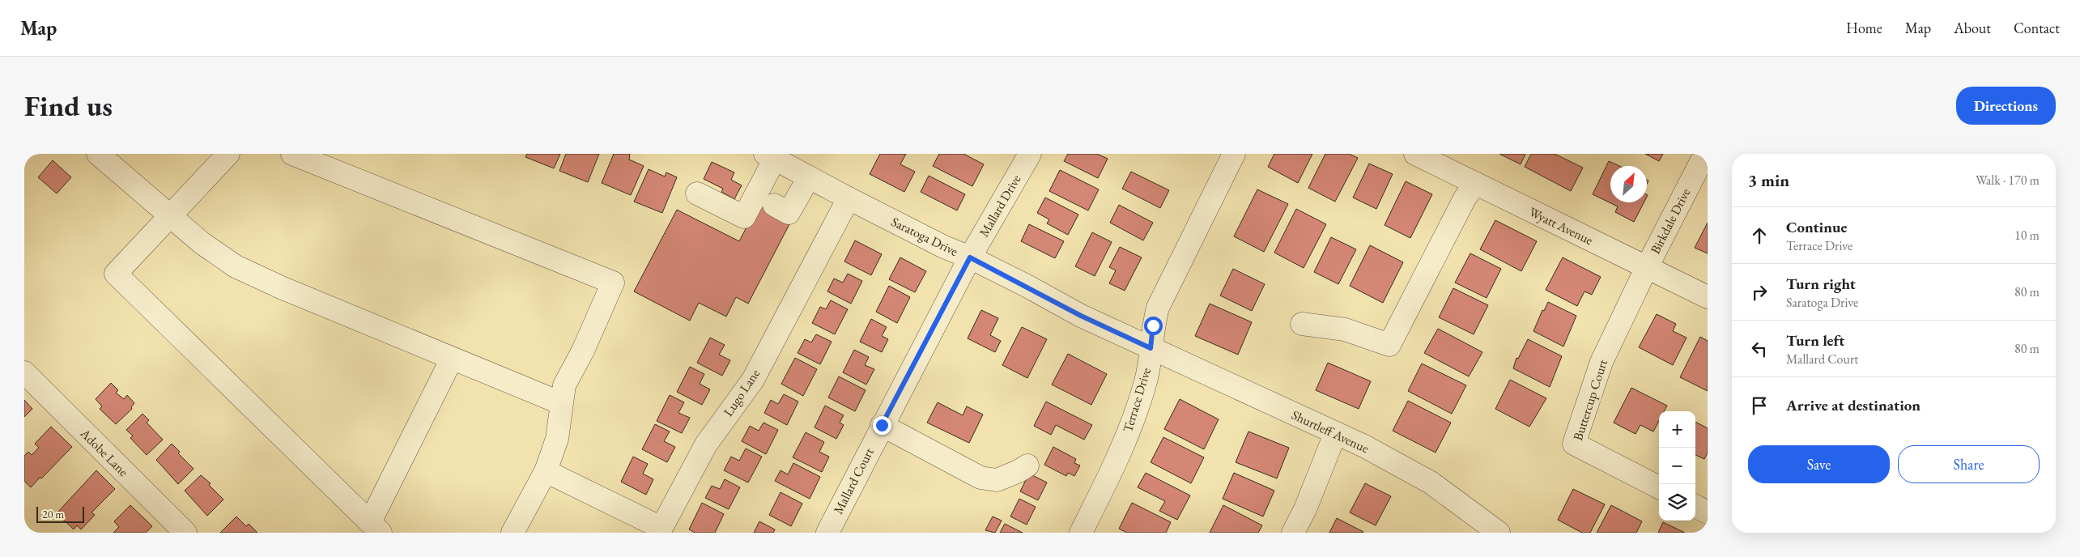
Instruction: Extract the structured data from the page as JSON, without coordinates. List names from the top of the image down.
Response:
{
  "streets": {
    "street": [
      "Mallard Drive",
      "Birkdale Drive",
      "Wyatt Avenue",
      "Saratoga Drive",
      "Lugo Lane",
      "Terrace Drive",
      "Buttercup Court",
      "Shurtleff Avenue",
      "Adobe Lane",
      "Mallard Court"
    ]
  },
  "crossings": [
    ["Mallard Drive", "Saratoga Drive"],
    ["Mallard Drive", "Mallard Court"],
    ["Birkdale Drive", "Wyatt Avenue"],
    ["Birkdale Drive", "Buttercup Court"],
    ["Wyatt Avenue", "Buttercup Court"],
    ["Saratoga Drive", "Lugo Lane"],
    ["Saratoga Drive", "Terrace Drive"],
    ["Saratoga Drive", "Shurtleff Avenue"],
    ["Saratoga Drive", "Mallard Court"],
    ["Terrace Drive", "Shurtleff Avenue"]
  ],
  "scale_bar": "20 m",
  "north": "top right",
  "page": {
    "header": "Map",
    "nav": [
      "Home",
      "Map",
      "About",
      "Contact"
    ],
    "buttons": [
      "Directions",
      ["Save", "Share"]
    ],
    "title": "Find us",
    "heading": ["3 min", "Walk · 170 m"],
    "list": [
      ["Continue", "Terrace Drive", "10 m"],
      ["Turn right", "Saratoga Drive", "80 m"],
      ["Turn left", "Mallard Court", "80 m"],
      "Arrive at destination"
    ],
    "map_buttons": ["+", "−"],
    "scale": "20 m"
  }
}
